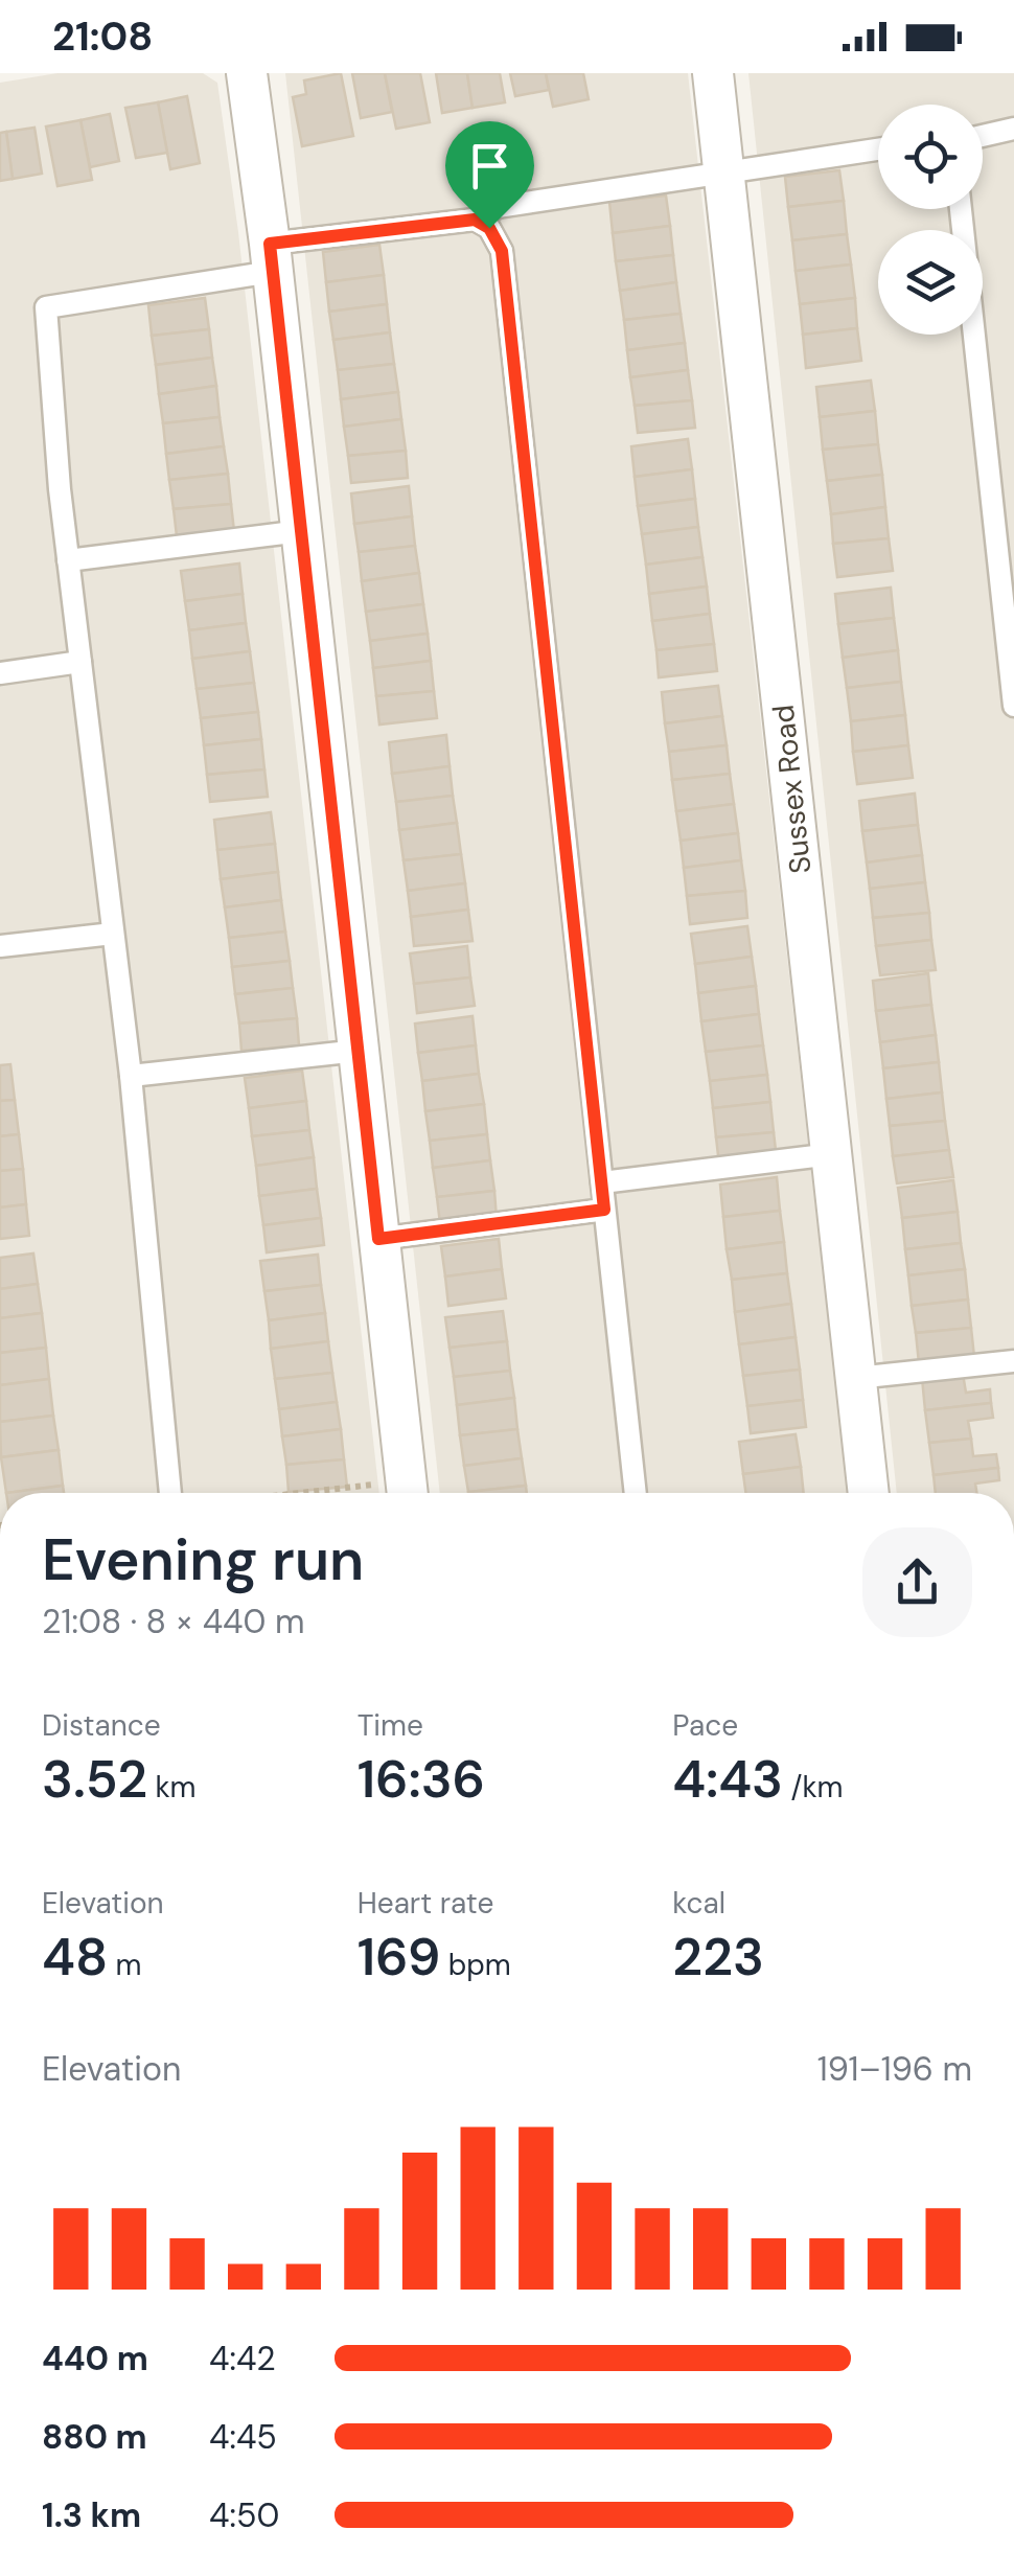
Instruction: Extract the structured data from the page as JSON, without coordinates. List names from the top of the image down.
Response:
{
  "streets": {
    "street": ["Sussex Road"]
  },
  "page": {
    "status": "21:08",
    "heading": ["Evening run", "21:08 · 8 × 440 m"],
    "stats": [
      ["Distance", "3.52 km"],
      ["Time", "16:36"],
      ["Pace", "4:43 /km"],
      ["Elevation", "48 m"],
      ["Heart rate", "169 bpm"],
      ["kcal", "223"]
    ],
    "chart": ["Elevation", "191–196 m"],
    "list": [
      {
        "name": "440 m",
        "note": "4:42"
      },
      {
        "name": "880 m",
        "note": "4:45"
      },
      {
        "name": "1.3 km",
        "note": "4:50"
      }
    ]
  }
}
